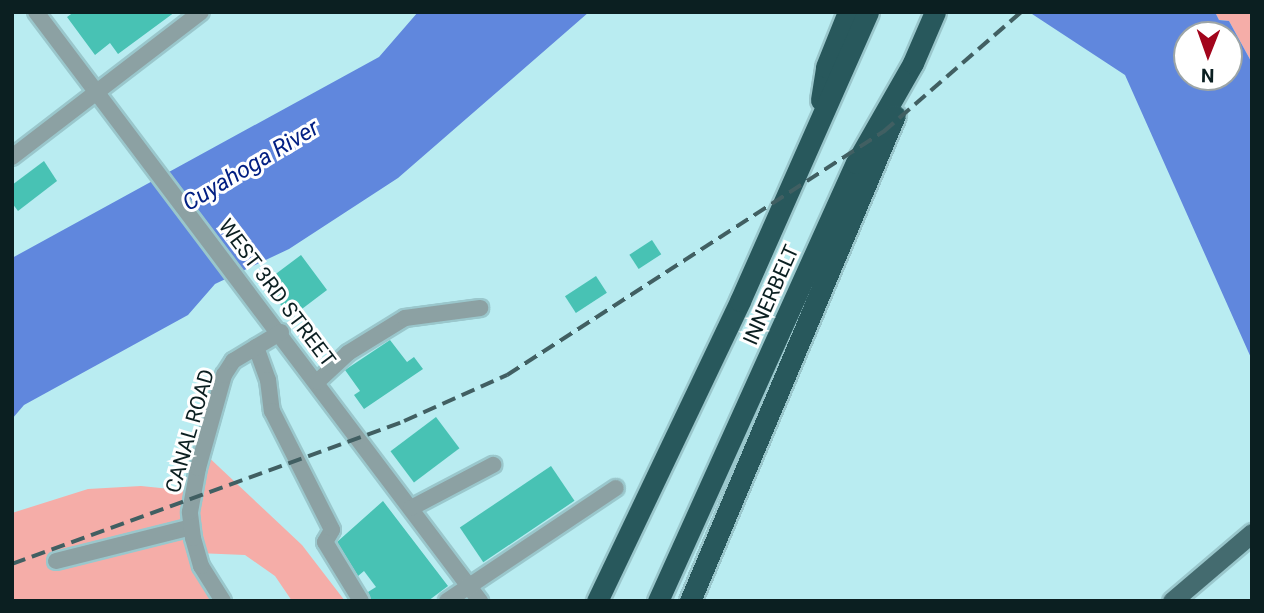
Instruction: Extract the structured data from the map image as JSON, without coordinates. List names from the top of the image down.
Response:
{
  "streets": {
    "highway": ["INNERBELT"],
    "street": ["WEST 3RD STREET", "CANAL ROAD"]
  },
  "crossings": [
    ["WEST 3RD STREET", "CANAL ROAD"]
  ],
  "water": ["Cuyahoga River"],
  "north": "bottom"
}
